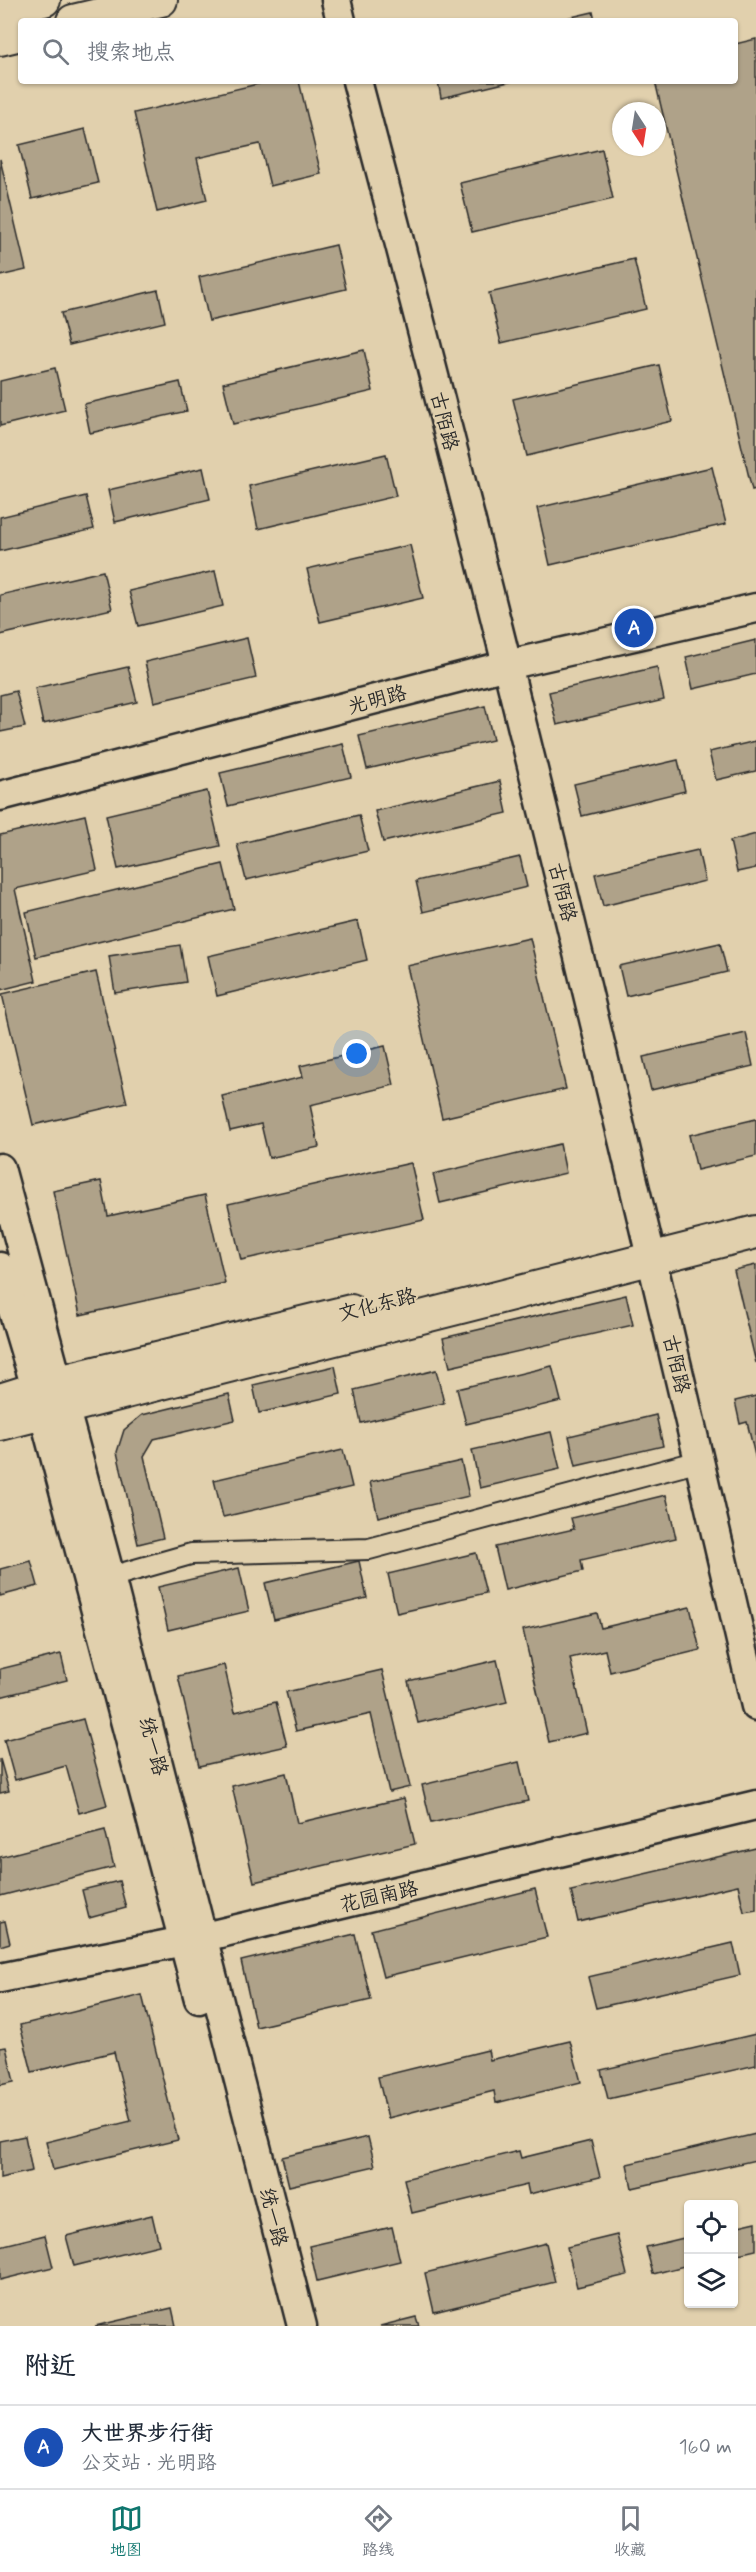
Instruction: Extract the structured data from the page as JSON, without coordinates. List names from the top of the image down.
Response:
{
  "streets": {
    "main road": ["文化东路"],
    "street": [
      "古陌路",
      "光明路",
      "统一路",
      "花园南路"
    ]
  },
  "crossings": [
    ["古陌路", "光明路"],
    ["古陌路", "文化东路"],
    ["文化东路", "统一路"],
    ["统一路", "花园南路"]
  ],
  "north": "bottom",
  "page": {
    "search": "搜索地点",
    "pins": "A",
    "heading": "附近",
    "list": [
      {
        "mark": "A",
        "name": "大世界步行街",
        "note": "公交站 · 光明路",
        "value": "160 m"
      }
    ],
    "nav": ["地图", "路线", "收藏"]
  }
}
